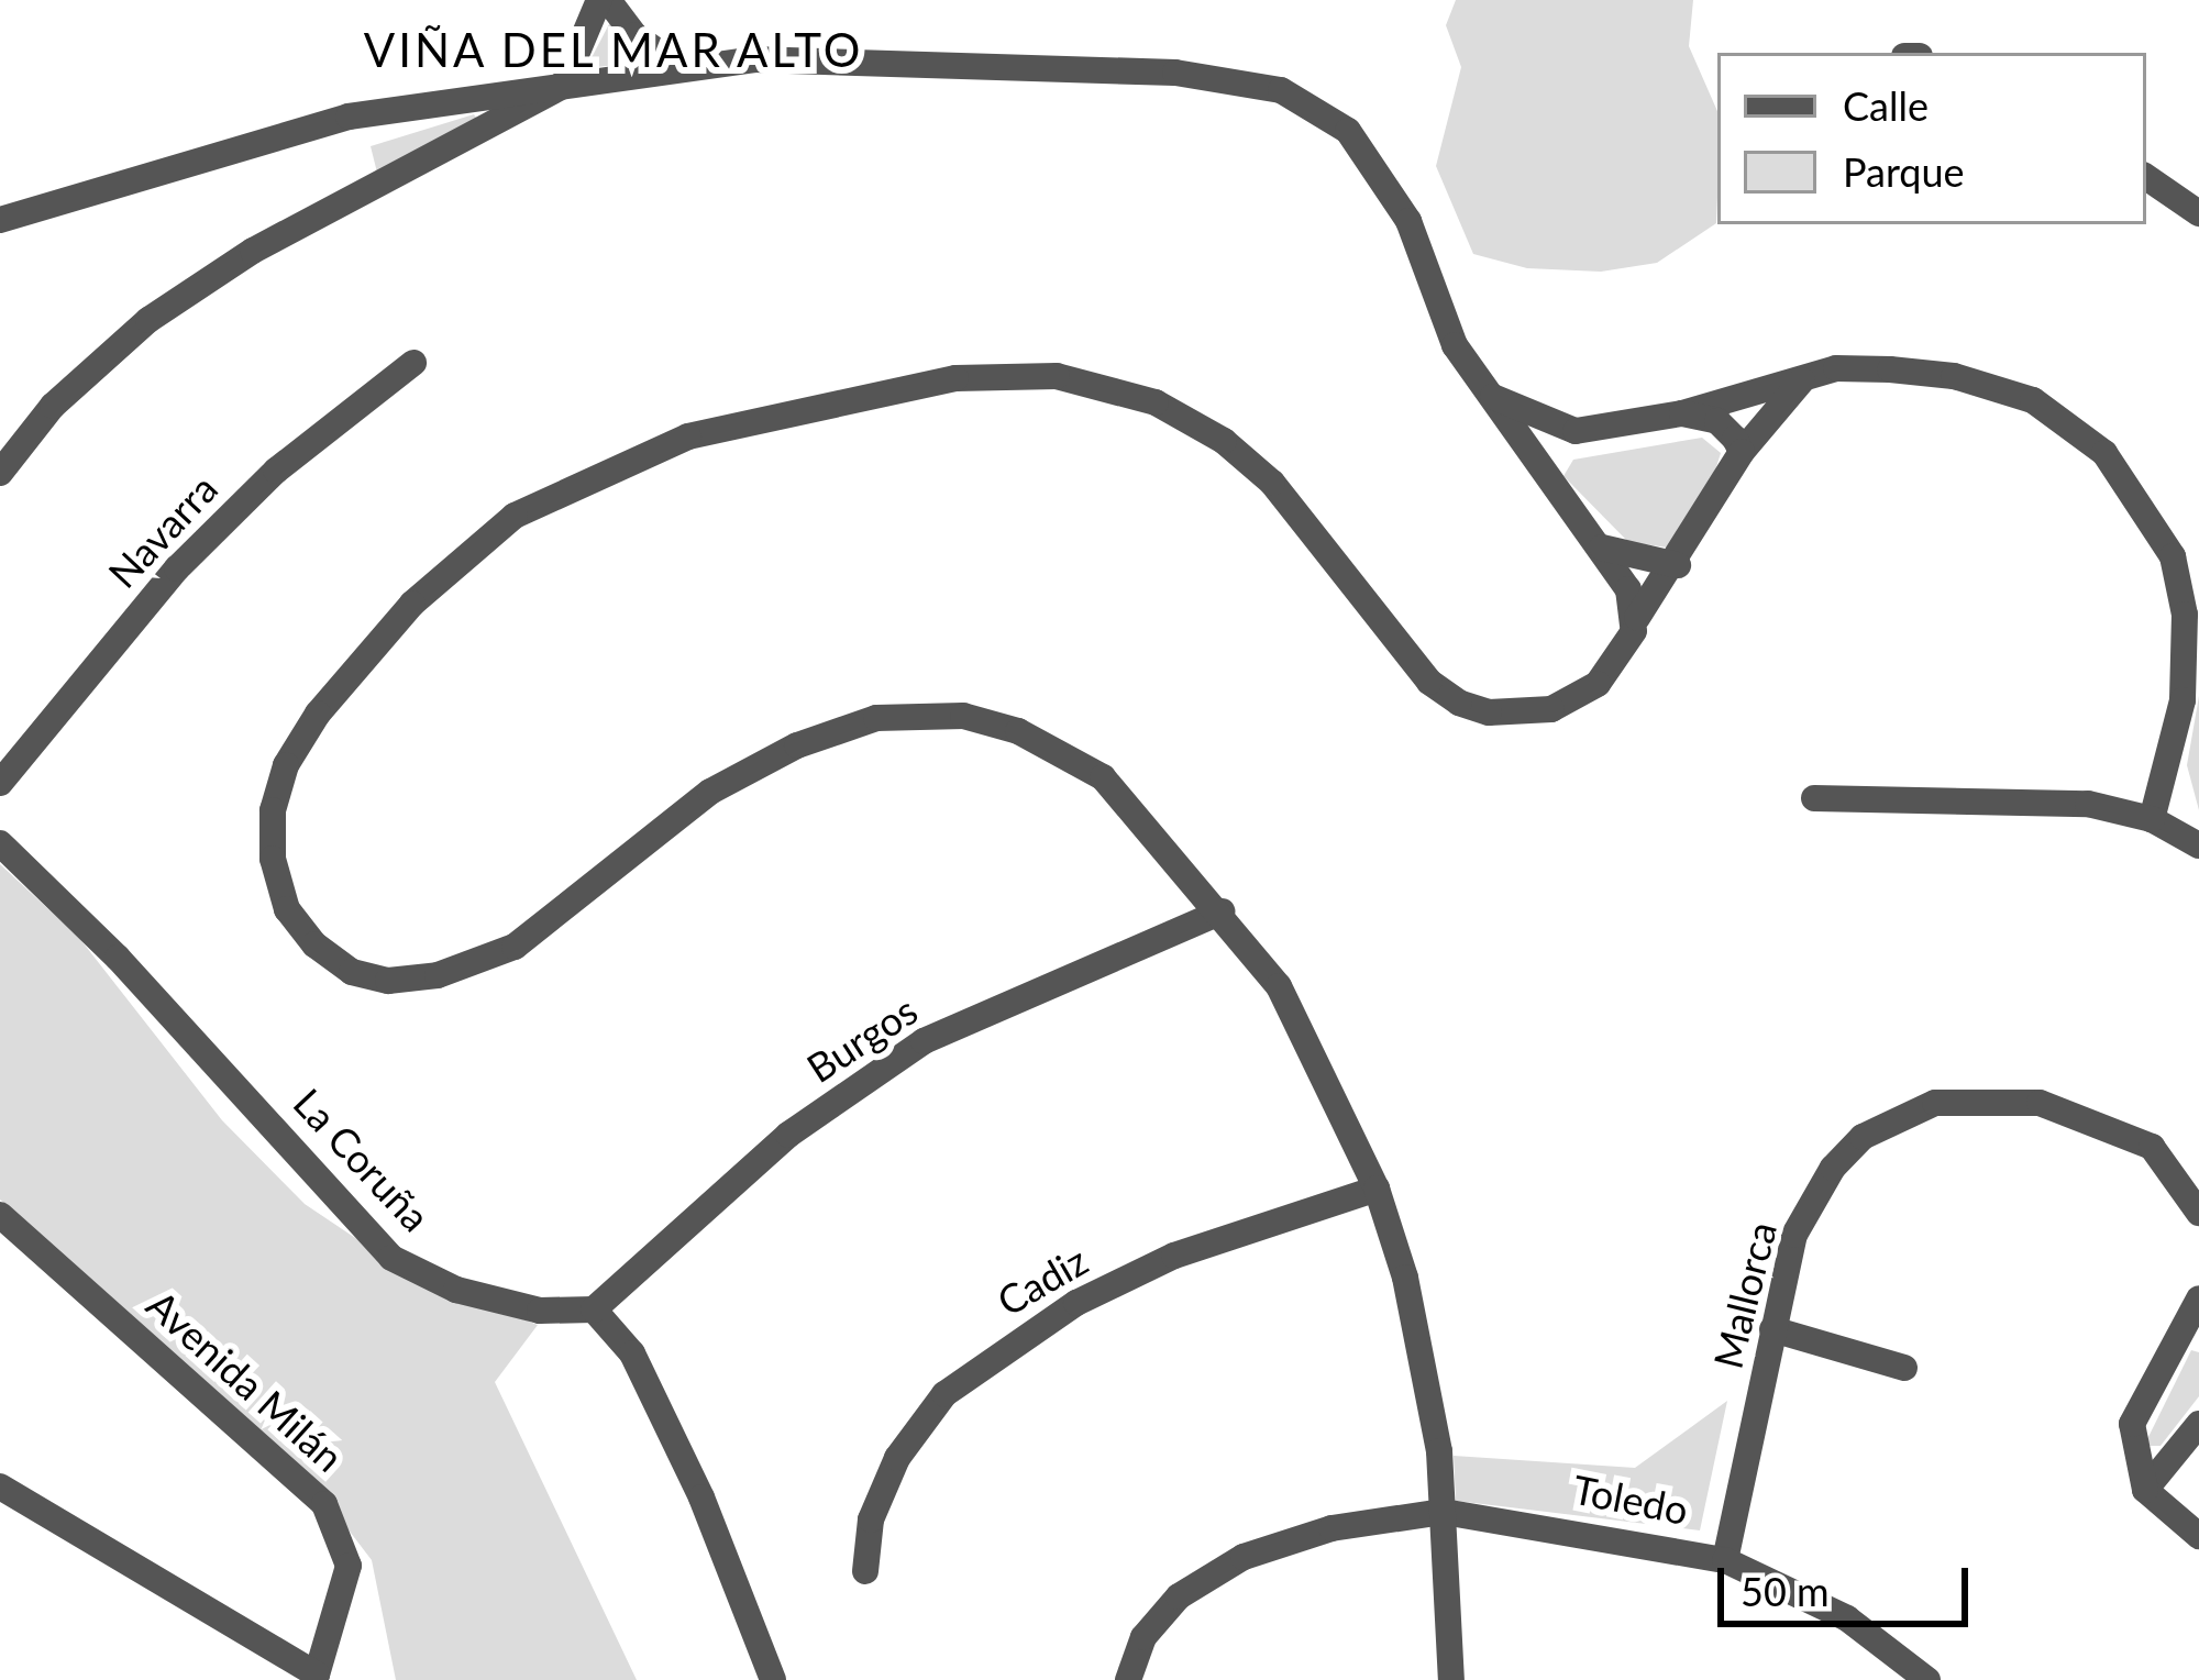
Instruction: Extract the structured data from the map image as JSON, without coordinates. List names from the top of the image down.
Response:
{
  "streets": {
    "street": [
      "Navarra",
      "Burgos",
      "La Coruña",
      "Cadiz",
      "Mallorca",
      "Avenida Milán",
      "Toledo"
    ]
  },
  "crossings": [
    ["Burgos", "La Coruña"],
    ["Mallorca", "Toledo"]
  ],
  "districts": ["VIÑA DEL MAR ALTO"],
  "legend": ["Calle", "Parque"],
  "scale_bar": "50 m"
}
